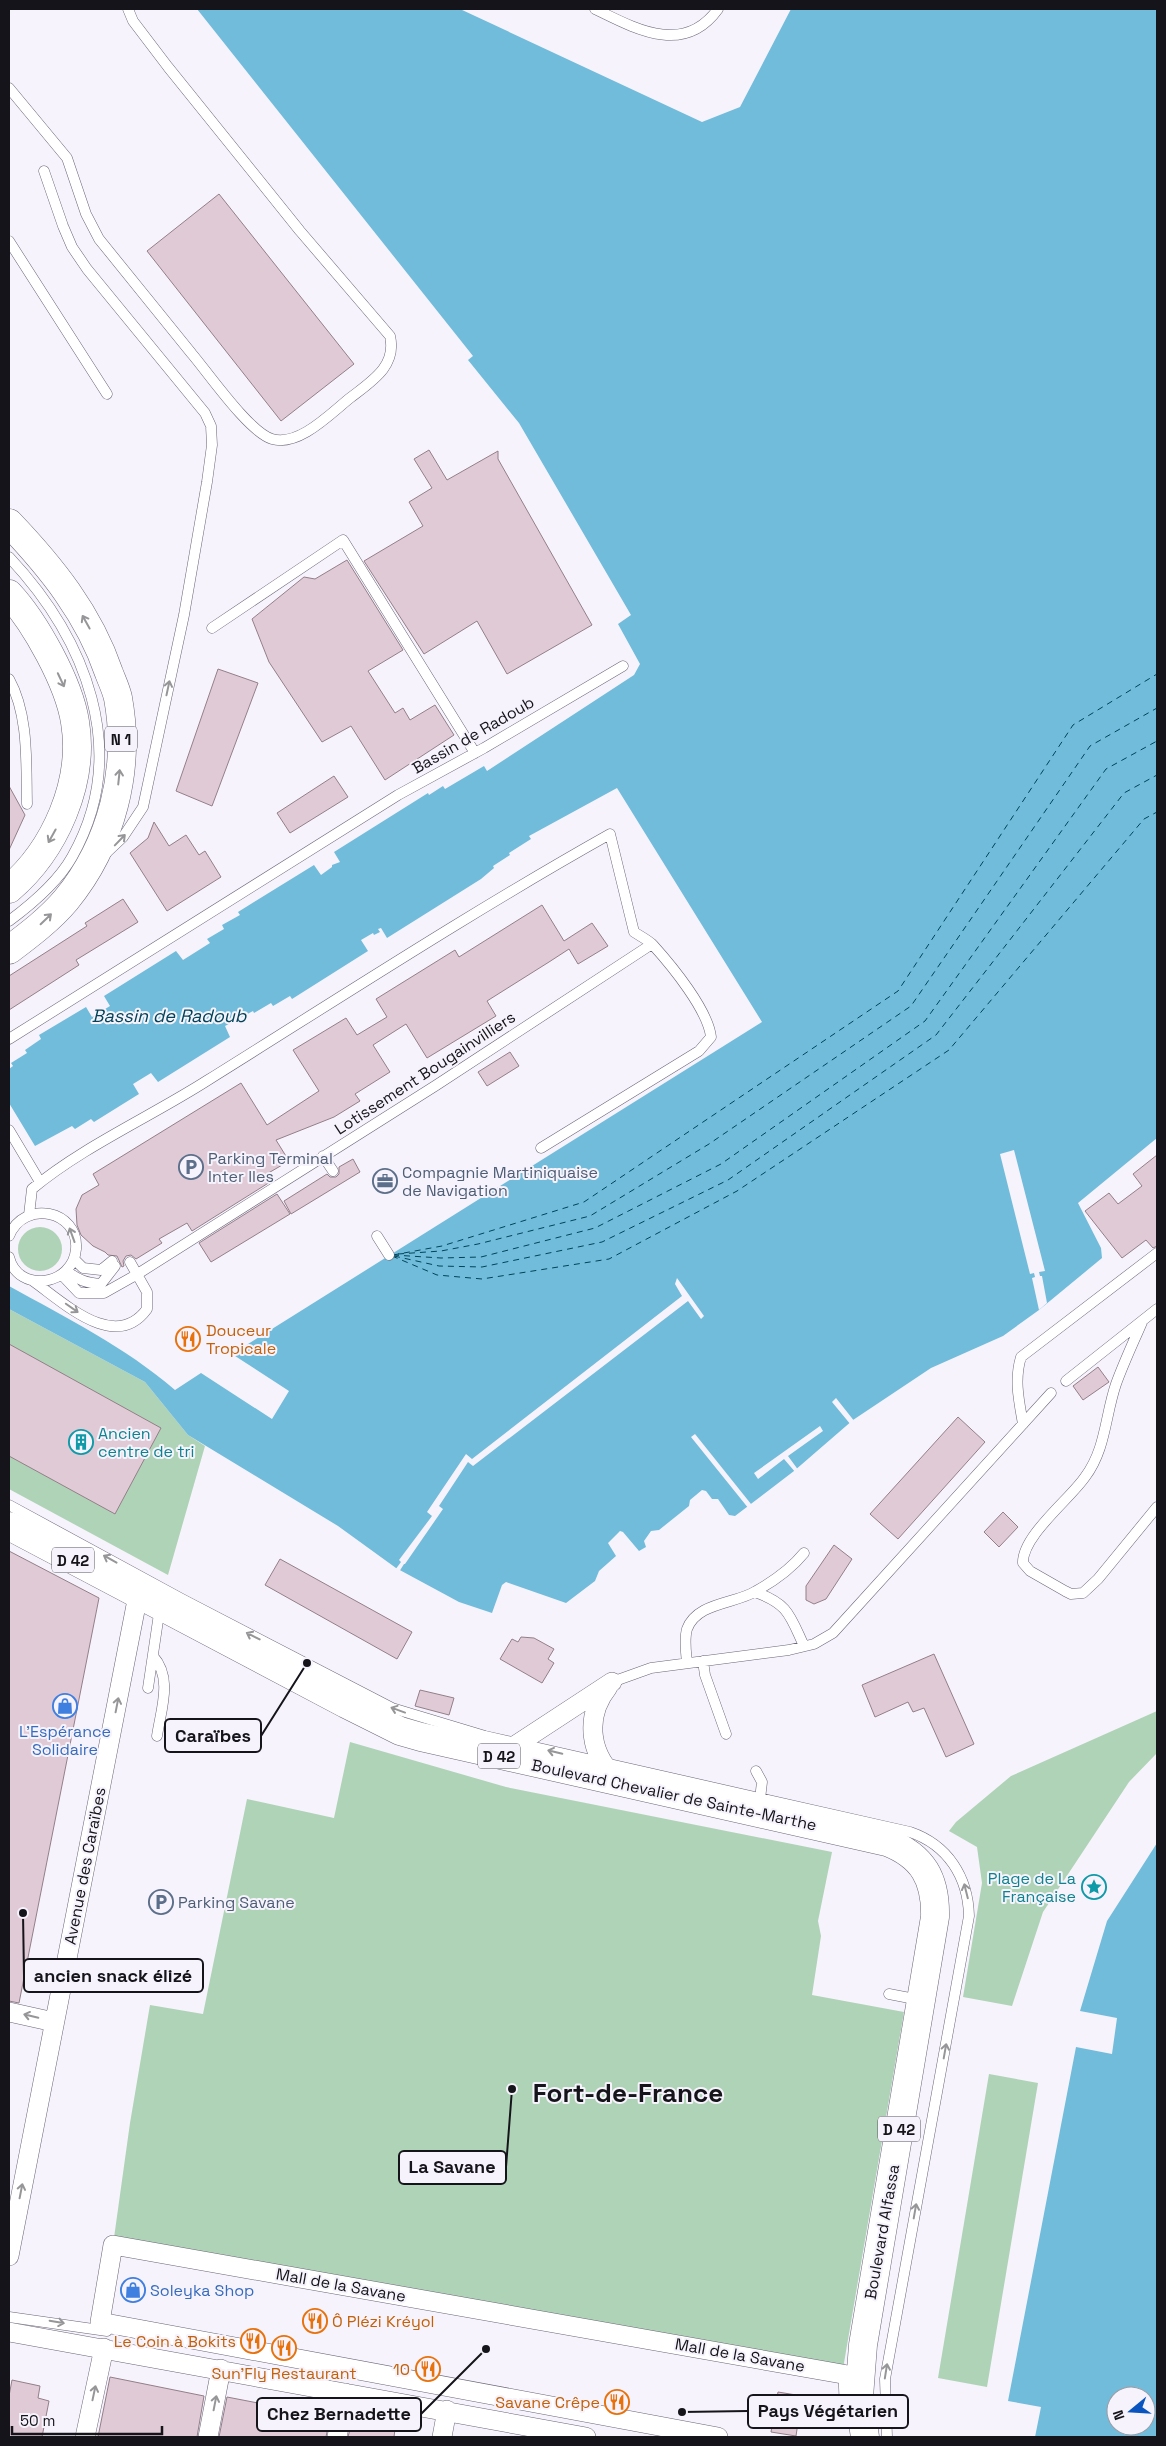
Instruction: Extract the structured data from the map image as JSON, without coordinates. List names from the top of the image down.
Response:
{
  "streets": {
    "main road": [
      "N 1",
      "D 42",
      "Boulevard Chevalier de Sainte-Marthe",
      "Boulevard Alfassa"
    ],
    "street": ["Avenue des Caraïbes", "Mall de la Savane"],
    "lane": ["Bassin de Radoub", "Lotissement Bougainvilliers"]
  },
  "crossings": [
    ["D 42", "Boulevard Chevalier de Sainte-Marthe"],
    ["D 42", "Avenue des Caraïbes"],
    ["Boulevard Chevalier de Sainte-Marthe", "Avenue des Caraïbes"],
    ["Boulevard Chevalier de Sainte-Marthe", "Boulevard Alfassa"]
  ],
  "one_way": ["Avenue des Caraïbes"],
  "districts": ["Fort-de-France"],
  "water": ["Bassin de Radoub"],
  "places": {
    "parking": ["Parking Terminal Inter Iles", "Parking Savane"],
    "office": ["Compagnie Martiniquaise de Navigation"],
    "restaurant": [
      "Douceur Tropicale",
      "Ô Plézi Kréyol",
      "Le Coin à Bokits",
      "Sun'Fly Restaurant",
      "10",
      "Savane Crêpe"
    ],
    "building": ["Ancien centre de tri"],
    "other": [
      "Caraïbes",
      "ancien snack élizé",
      "La Savane",
      "Chez Bernadette",
      "Pays Végétarien"
    ],
    "shop": ["L'Espérance Solidaire", "Soleyka Shop"],
    "place": ["Plage de La Française"]
  },
  "scale_bar": "50 m",
  "north": "left"
}
